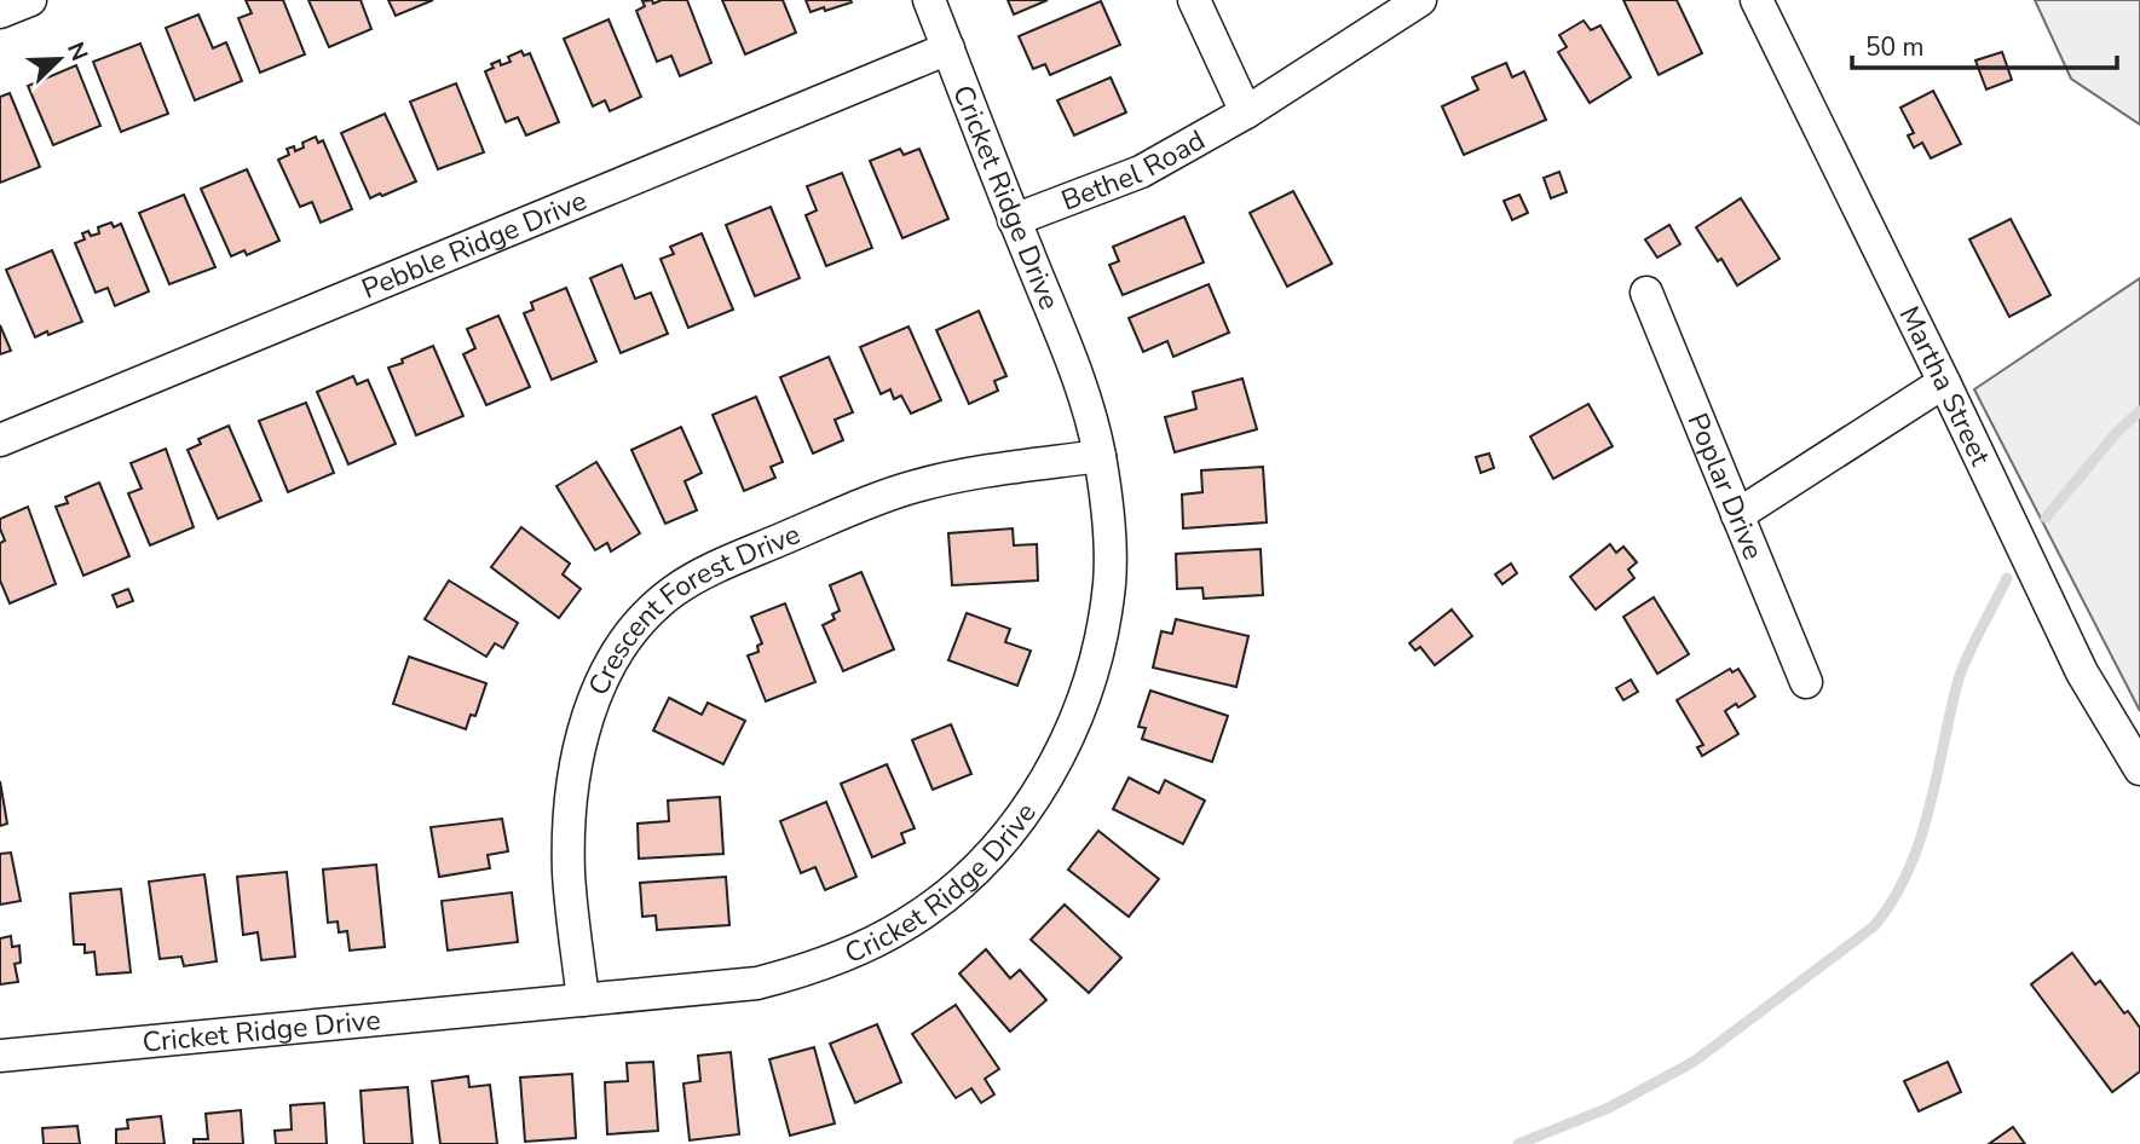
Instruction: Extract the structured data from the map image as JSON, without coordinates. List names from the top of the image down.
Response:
{
  "streets": {
    "street": [
      "Bethel Road",
      "Cricket Ridge Drive",
      "Pebble Ridge Drive",
      "Martha Street",
      "Poplar Drive",
      "Crescent Forest Drive"
    ]
  },
  "crossings": [
    ["Bethel Road", "Cricket Ridge Drive"],
    ["Cricket Ridge Drive", "Pebble Ridge Drive"],
    ["Cricket Ridge Drive", "Crescent Forest Drive"]
  ],
  "scale_bar": "50 m",
  "north": "top right"
}
